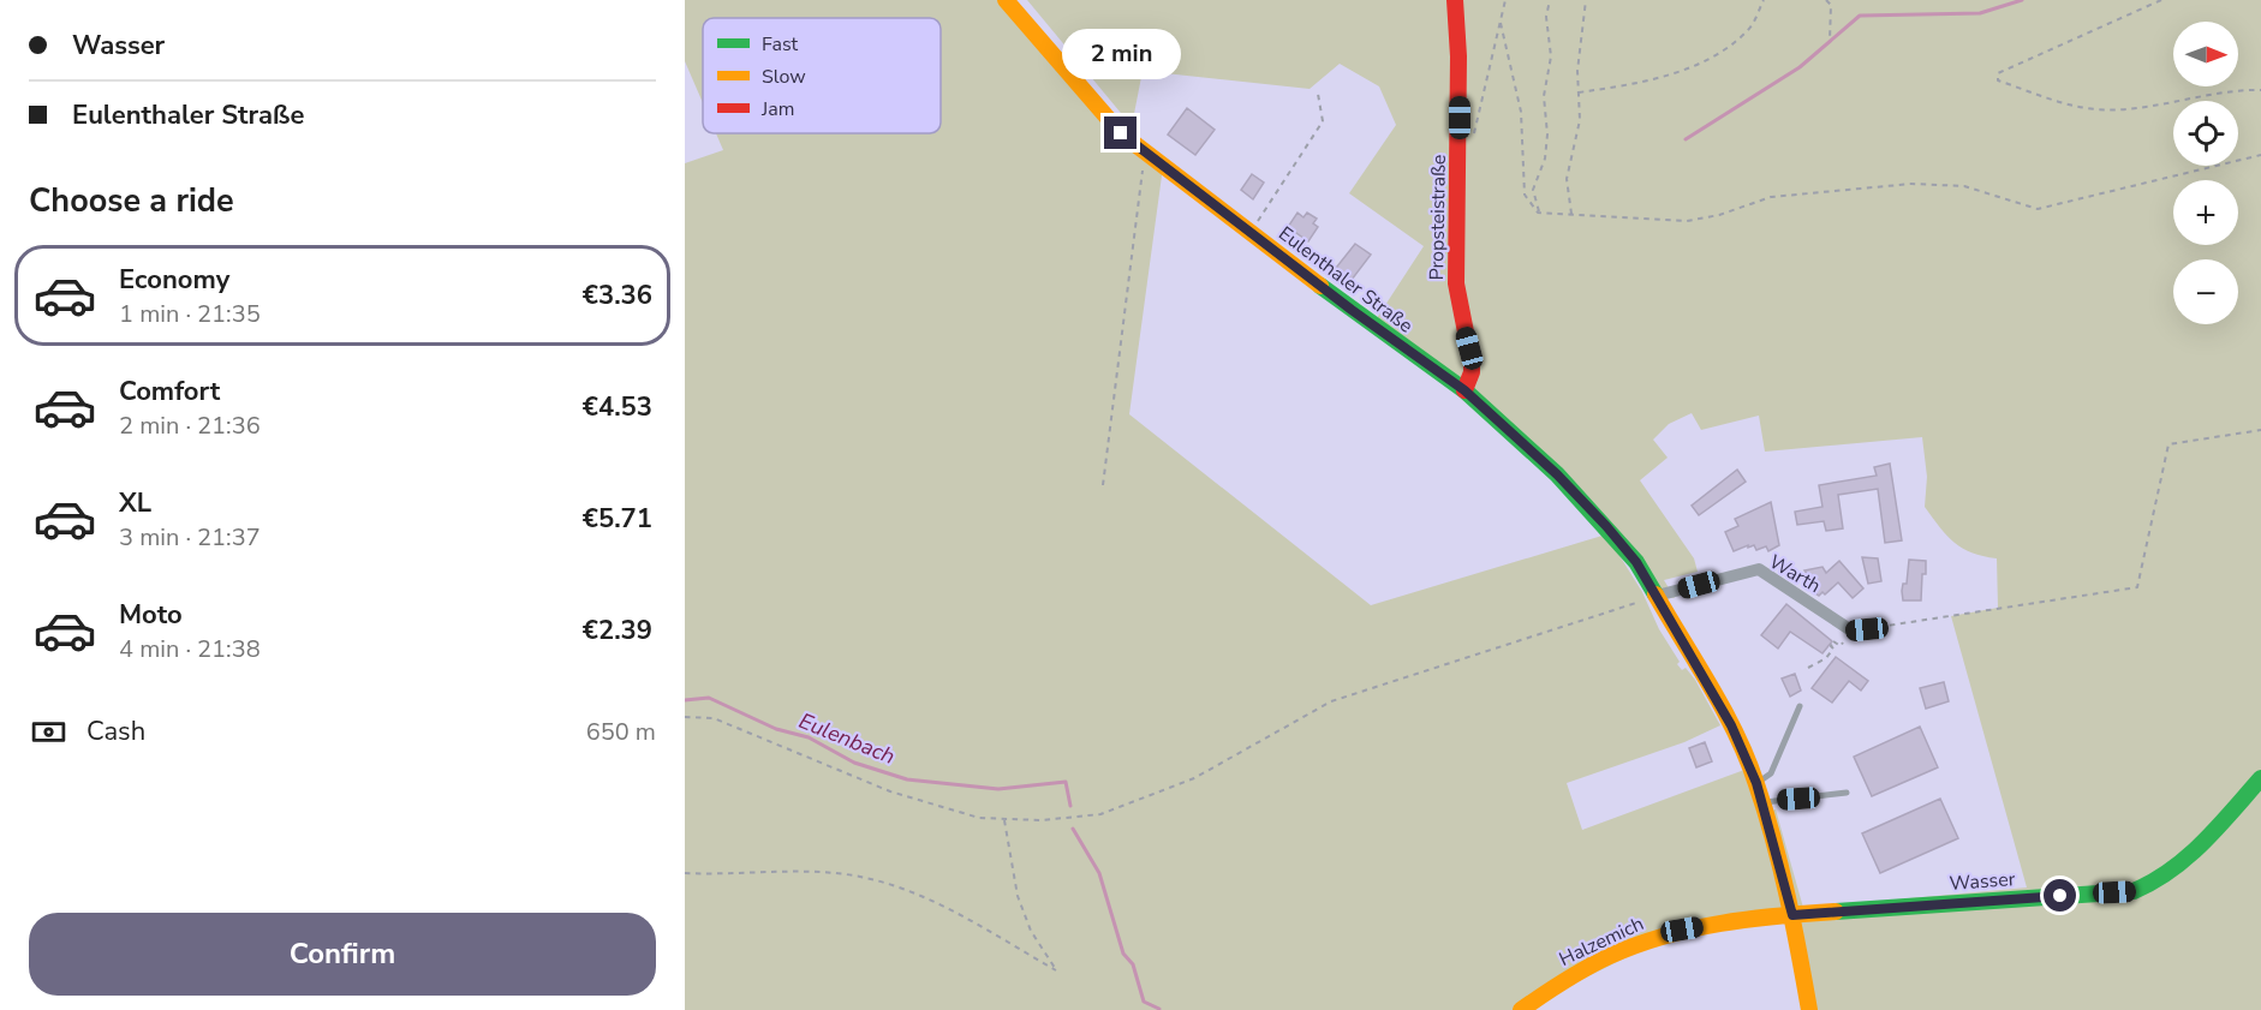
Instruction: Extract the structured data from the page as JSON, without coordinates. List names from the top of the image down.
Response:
{
  "streets": {
    "street": [
      "Propsteistraße",
      "Eulenthaler Straße",
      "Warth",
      "Wasser",
      "Halzemich"
    ]
  },
  "crossings": [
    ["Propsteistraße", "Eulenthaler Straße"],
    ["Eulenthaler Straße", "Warth"],
    ["Eulenthaler Straße", "Wasser"],
    ["Eulenthaler Straße", "Halzemich"],
    ["Wasser", "Halzemich"]
  ],
  "water": ["Eulenbach"],
  "legend": ["Fast", "Slow", "Jam"],
  "north": "right",
  "page": {
    "banner": ["Wasser", "Eulenthaler Straße"],
    "map_buttons": ["+", "−"],
    "bubble": "2 min",
    "heading": "Choose a ride",
    "list": [
      {
        "name": "Economy",
        "note": "1 min · 21:35",
        "value": "€3.36"
      },
      {
        "name": "Comfort",
        "note": "2 min · 21:36",
        "value": "€4.53"
      },
      {
        "name": "XL",
        "note": "3 min · 21:37",
        "value": "€5.71"
      },
      {
        "name": "Moto",
        "note": "4 min · 21:38",
        "value": "€2.39"
      }
    ],
    "pay": ["Cash", "650 m"],
    "buttons": "Confirm"
  }
}
